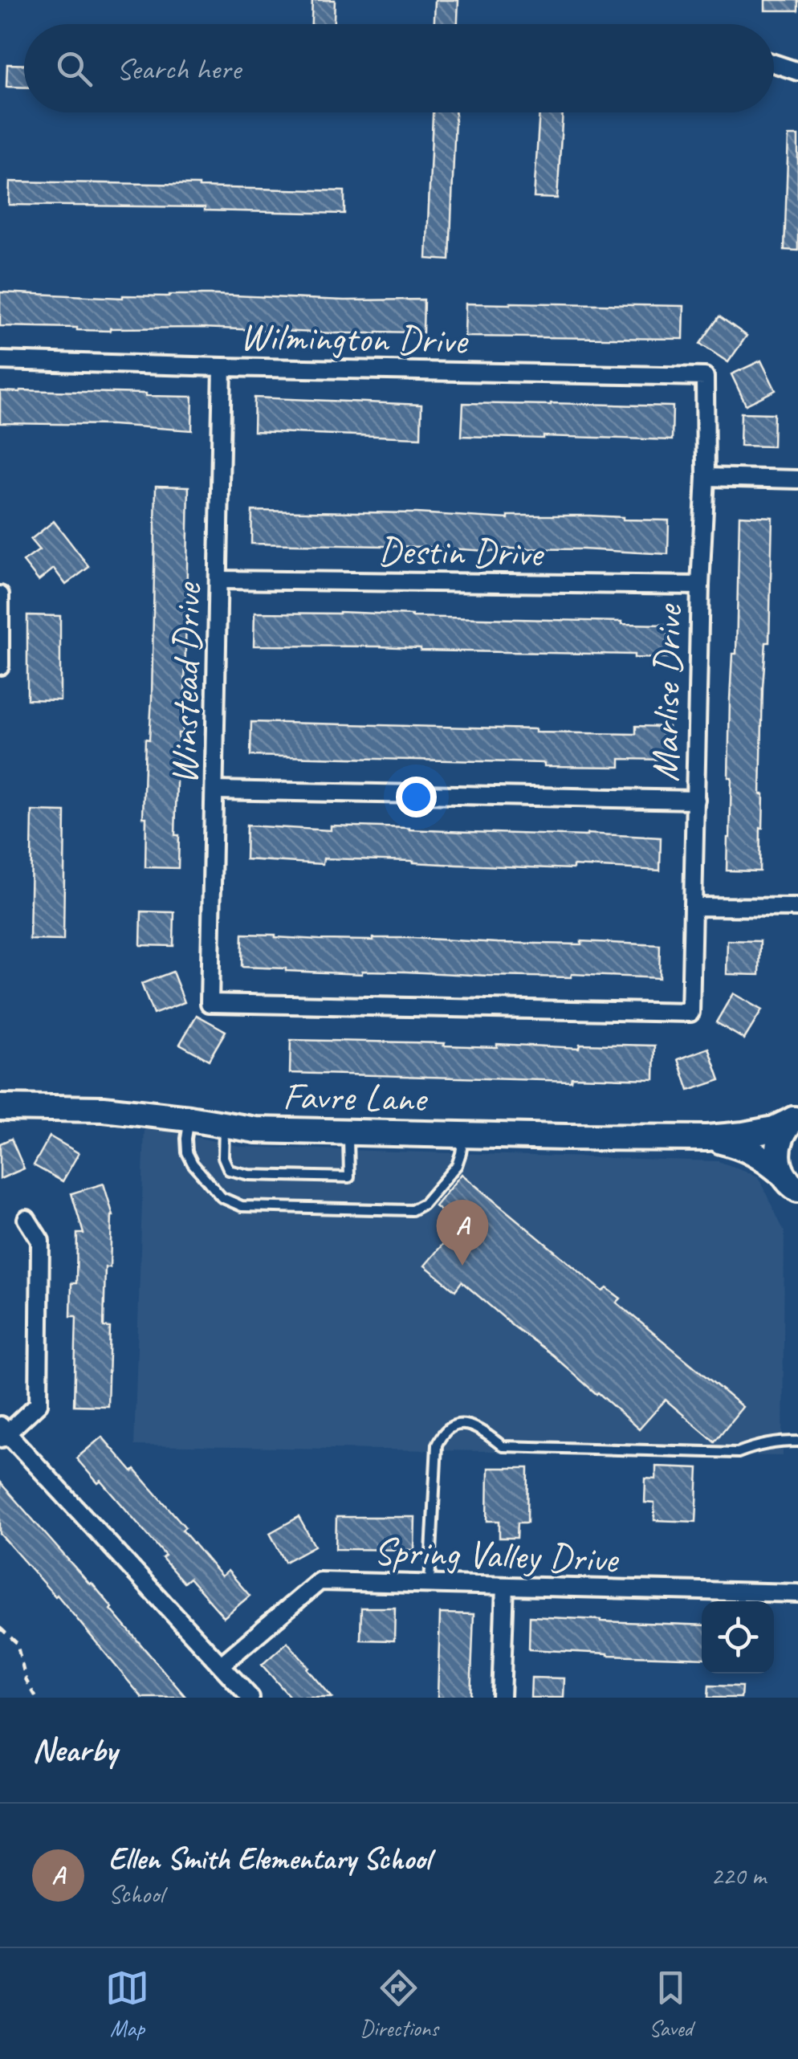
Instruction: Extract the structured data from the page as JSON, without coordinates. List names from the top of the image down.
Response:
{
  "streets": {
    "street": [
      "Wilmington Drive",
      "Destin Drive",
      "Winstead Drive",
      "Marlise Drive",
      "Favre Lane",
      "Spring Valley Drive"
    ]
  },
  "crossings": [
    ["Wilmington Drive", "Winstead Drive"],
    ["Wilmington Drive", "Marlise Drive"],
    ["Destin Drive", "Winstead Drive"],
    ["Destin Drive", "Marlise Drive"],
    ["Winstead Drive", "Marlise Drive"]
  ],
  "page": {
    "search": "Search here",
    "pins": "A",
    "heading": "Nearby",
    "list": [
      {
        "mark": "A",
        "name": "Ellen Smith Elementary School",
        "note": "School",
        "value": "220 m"
      }
    ],
    "nav": ["Map", "Directions", "Saved"]
  }
}
